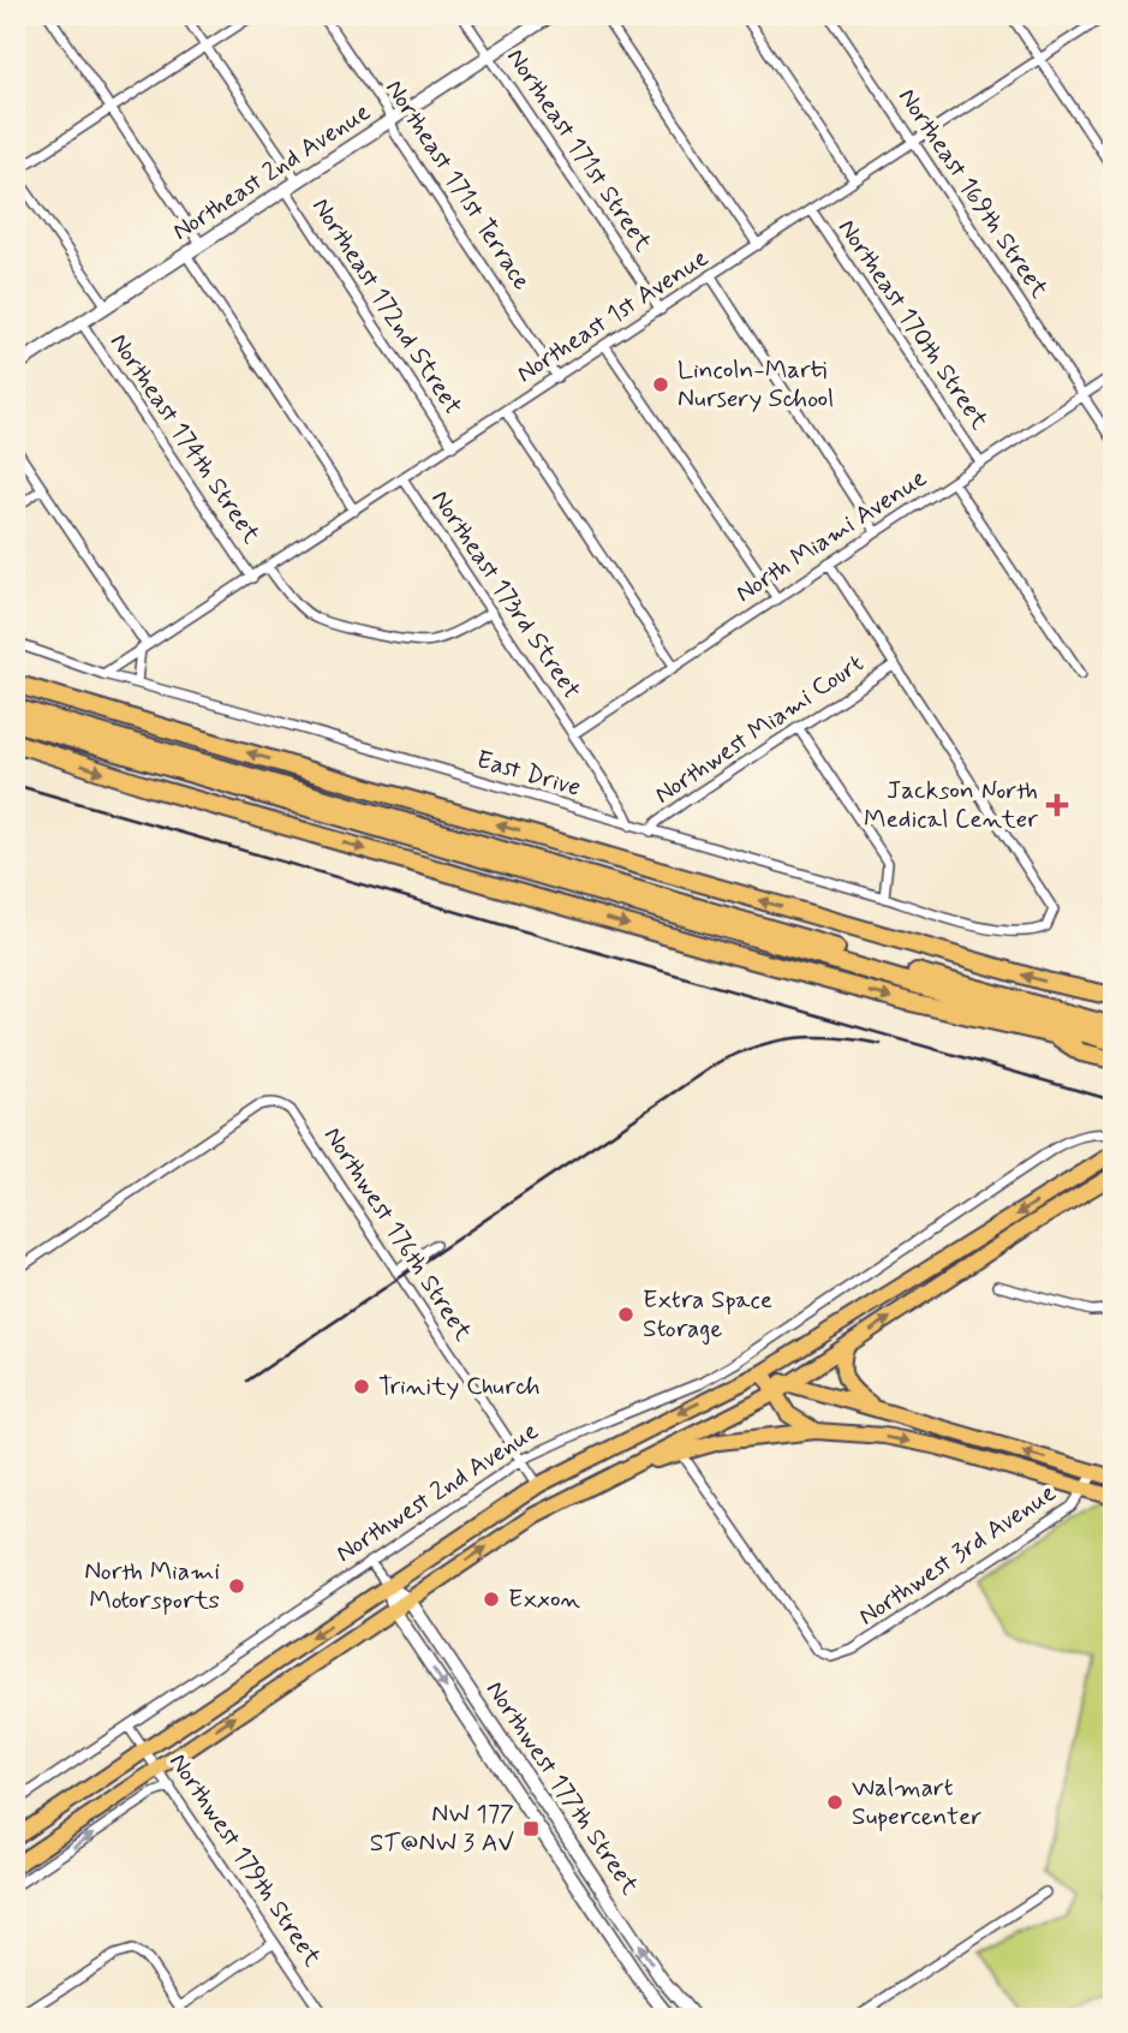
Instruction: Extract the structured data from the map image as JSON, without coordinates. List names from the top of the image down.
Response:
{
  "streets": {
    "main road": ["Northwest 2nd Avenue"],
    "street": [
      "Northeast 171st Street",
      "Northeast 2nd Avenue",
      "Northeast 171st Terrace",
      "Northeast 169th Street",
      "Northeast 172nd Street",
      "Northeast 1st Avenue",
      "Northeast 170th Street",
      "Northeast 174th Street",
      "North Miami Avenue",
      "Northeast 173rd Street",
      "Northwest Miami Court",
      "East Drive",
      "Northwest 176th Street",
      "Northwest 3rd Avenue",
      "Northwest 177th Street",
      "Northwest 179th Street"
    ]
  },
  "crossings": [
    ["Northeast 171st Street", "Northeast 2nd Avenue"],
    ["Northeast 171st Street", "Northeast 1st Avenue"],
    ["Northeast 2nd Avenue", "Northeast 171st Terrace"],
    ["Northeast 2nd Avenue", "Northeast 172nd Street"],
    ["Northeast 2nd Avenue", "Northeast 174th Street"],
    ["Northeast 171st Terrace", "Northeast 1st Avenue"],
    ["Northeast 169th Street", "Northeast 1st Avenue"],
    ["Northeast 169th Street", "North Miami Avenue"],
    ["Northeast 172nd Street", "Northeast 1st Avenue"],
    ["Northeast 1st Avenue", "Northeast 170th Street"],
    ["Northeast 1st Avenue", "Northeast 174th Street"],
    ["Northeast 1st Avenue", "Northeast 173rd Street"],
    ["Northeast 1st Avenue", "East Drive"],
    ["Northeast 170th Street", "North Miami Avenue"],
    ["North Miami Avenue", "Northeast 173rd Street"],
    ["Northeast 173rd Street", "East Drive"],
    ["Northwest Miami Court", "East Drive"],
    ["Northwest 176th Street", "Northwest 2nd Avenue"],
    ["Northwest 2nd Avenue", "Northwest 177th Street"],
    ["Northwest 2nd Avenue", "Northwest 179th Street"]
  ],
  "places": {
    "other": [
      "Lincoln-Marti Nursery School",
      "Extra Space Storage",
      "Trinity Church",
      "North Miami Motorsports",
      "Exxon",
      "Walmart Supercenter"
    ],
    "health": ["Jackson North Medical Center"],
    "transit": ["NW 177 ST@NW 3 AV"]
  }
}
